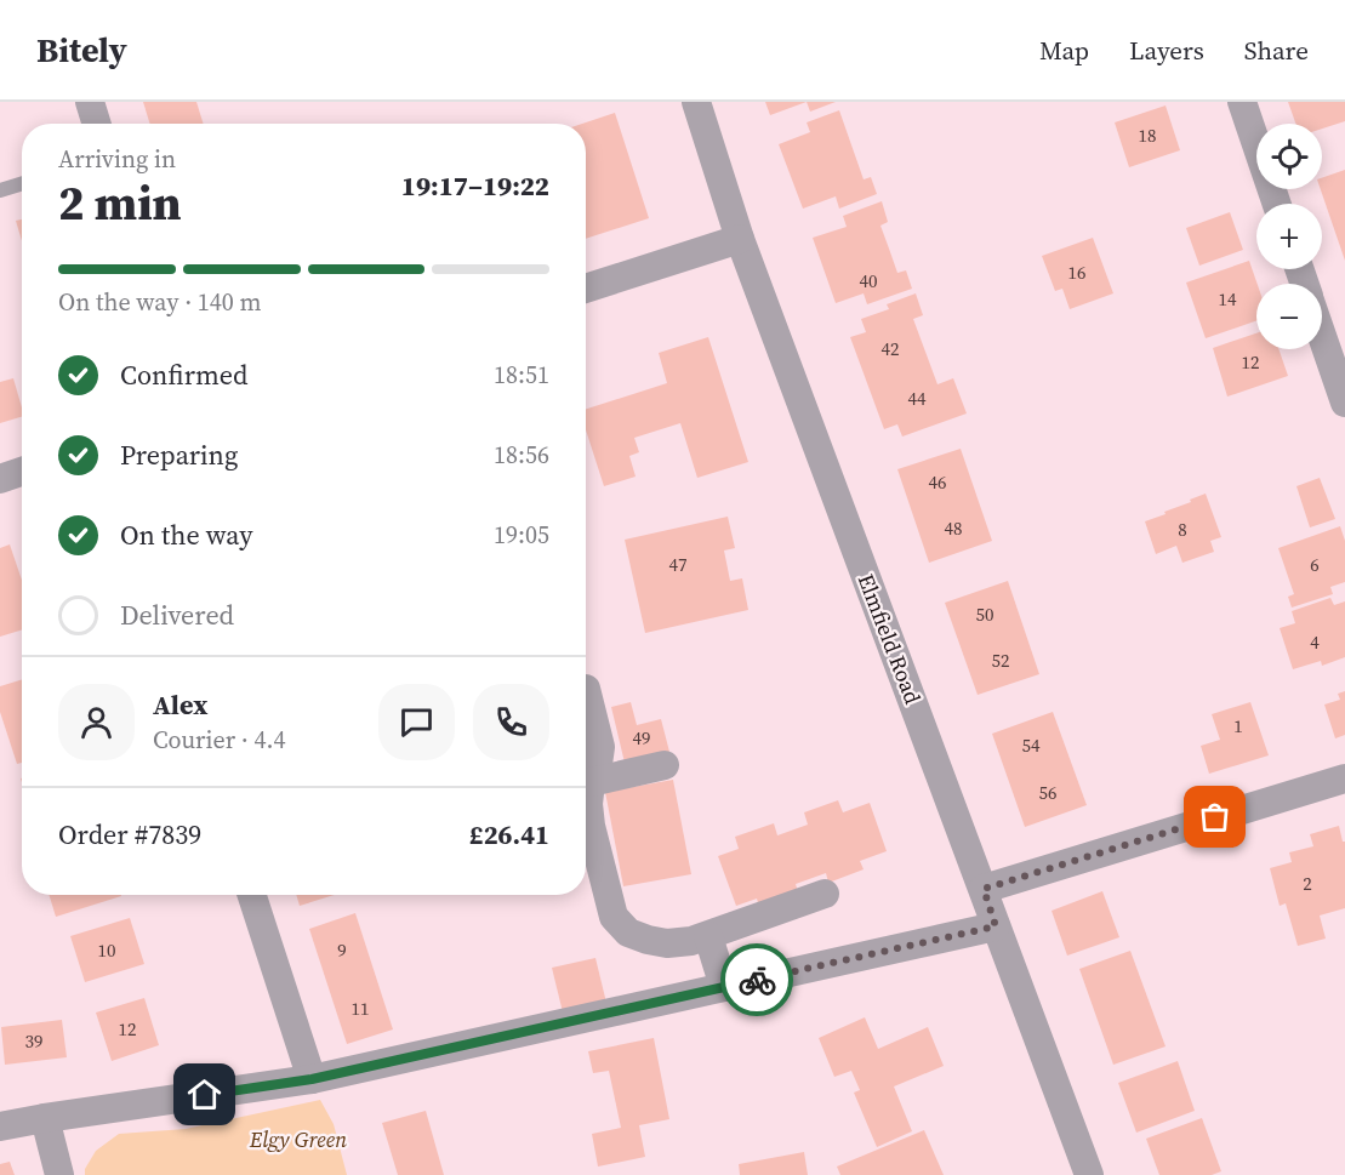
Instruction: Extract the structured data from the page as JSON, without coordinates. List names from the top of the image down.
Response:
{
  "streets": {
    "street": ["Elmfield Road"]
  },
  "parks": ["Elgy Green"],
  "house_numbers": [
    "18",
    "16",
    "40",
    "14",
    "42",
    "12",
    "44",
    "46",
    "48",
    "8",
    "47",
    "6",
    "50",
    "4",
    "52",
    "1",
    "49",
    "54",
    "56",
    "2",
    "10",
    "9",
    "11",
    "12",
    "39"
  ],
  "page": {
    "header": "Bitely",
    "nav": ["Map", "Layers", "Share"],
    "map_buttons": ["+", "−"],
    "heading": ["2 min", "Arriving in", "19:17–19:22"],
    "panel": [
      "Alex",
      "Courier · 4.4",
      "Order #7839",
      "£26.41"
    ],
    "bar": "On the way · 140 m",
    "list": [
      ["Confirmed", "18:51"],
      ["Preparing", "18:56"],
      ["On the way", "19:05"],
      "Delivered"
    ]
  }
}
